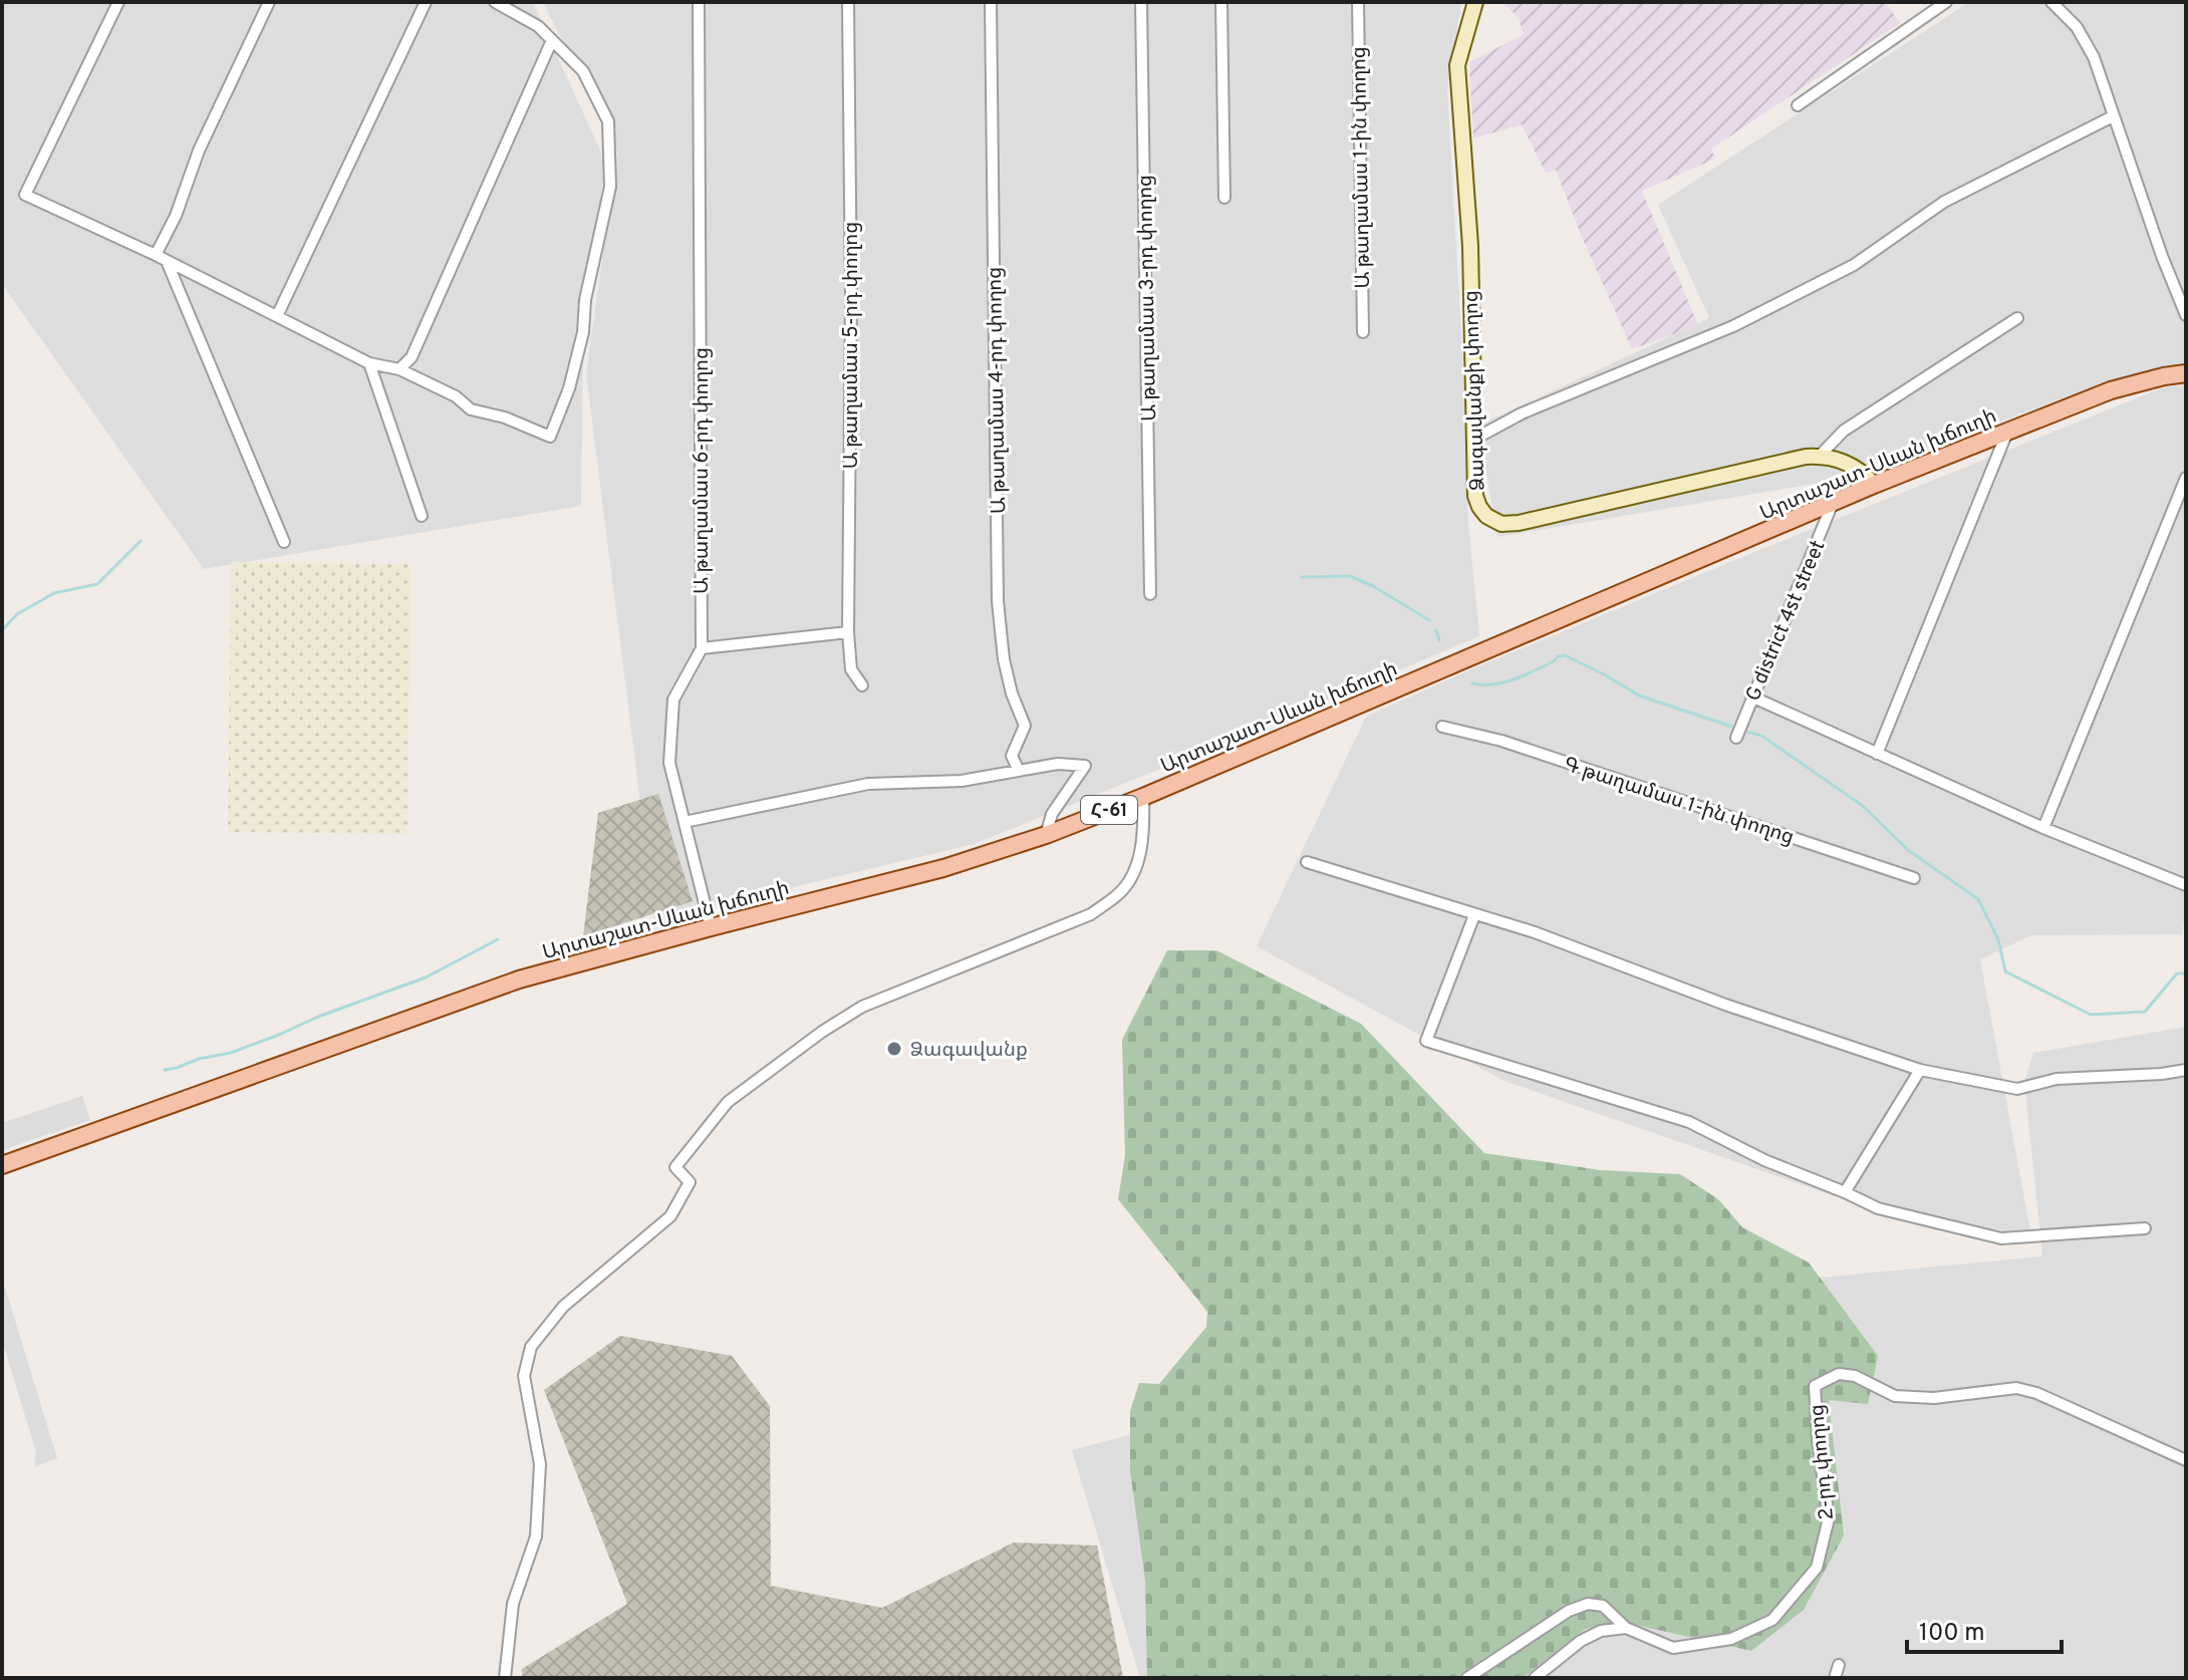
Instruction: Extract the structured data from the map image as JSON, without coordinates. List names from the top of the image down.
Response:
{
  "streets": {
    "main road": ["Արտաշատ-Սևան խճուղի", "Հ-61"],
    "street": [
      "Ա թաղամաս 1-ին փողոց",
      "Ա թաղամաս 3-րդ փողոց",
      "Ա թաղամաս 5-րդ փողոց",
      "Ա թաղամաս 4-րդ փողոց",
      "Ձագավանքի փողոց",
      "Ա թաղամաս 6-րդ փողոց",
      "G district 4st street",
      "Գ թաղամաս 1-ին փողոց",
      "2-րդ փողոց"
    ]
  },
  "crossings": [
    ["Ձագավանքի փողոց", "Արտաշատ-Սևան խճուղի"],
    ["Արտաշատ-Սևան խճուղի", "Ա թաղամաս 6-րդ փողոց"],
    ["Արտաշատ-Սևան խճուղի", "G district 4st street"]
  ],
  "places": ["Ձագավանք"],
  "scale_bar": "100 m"
}
